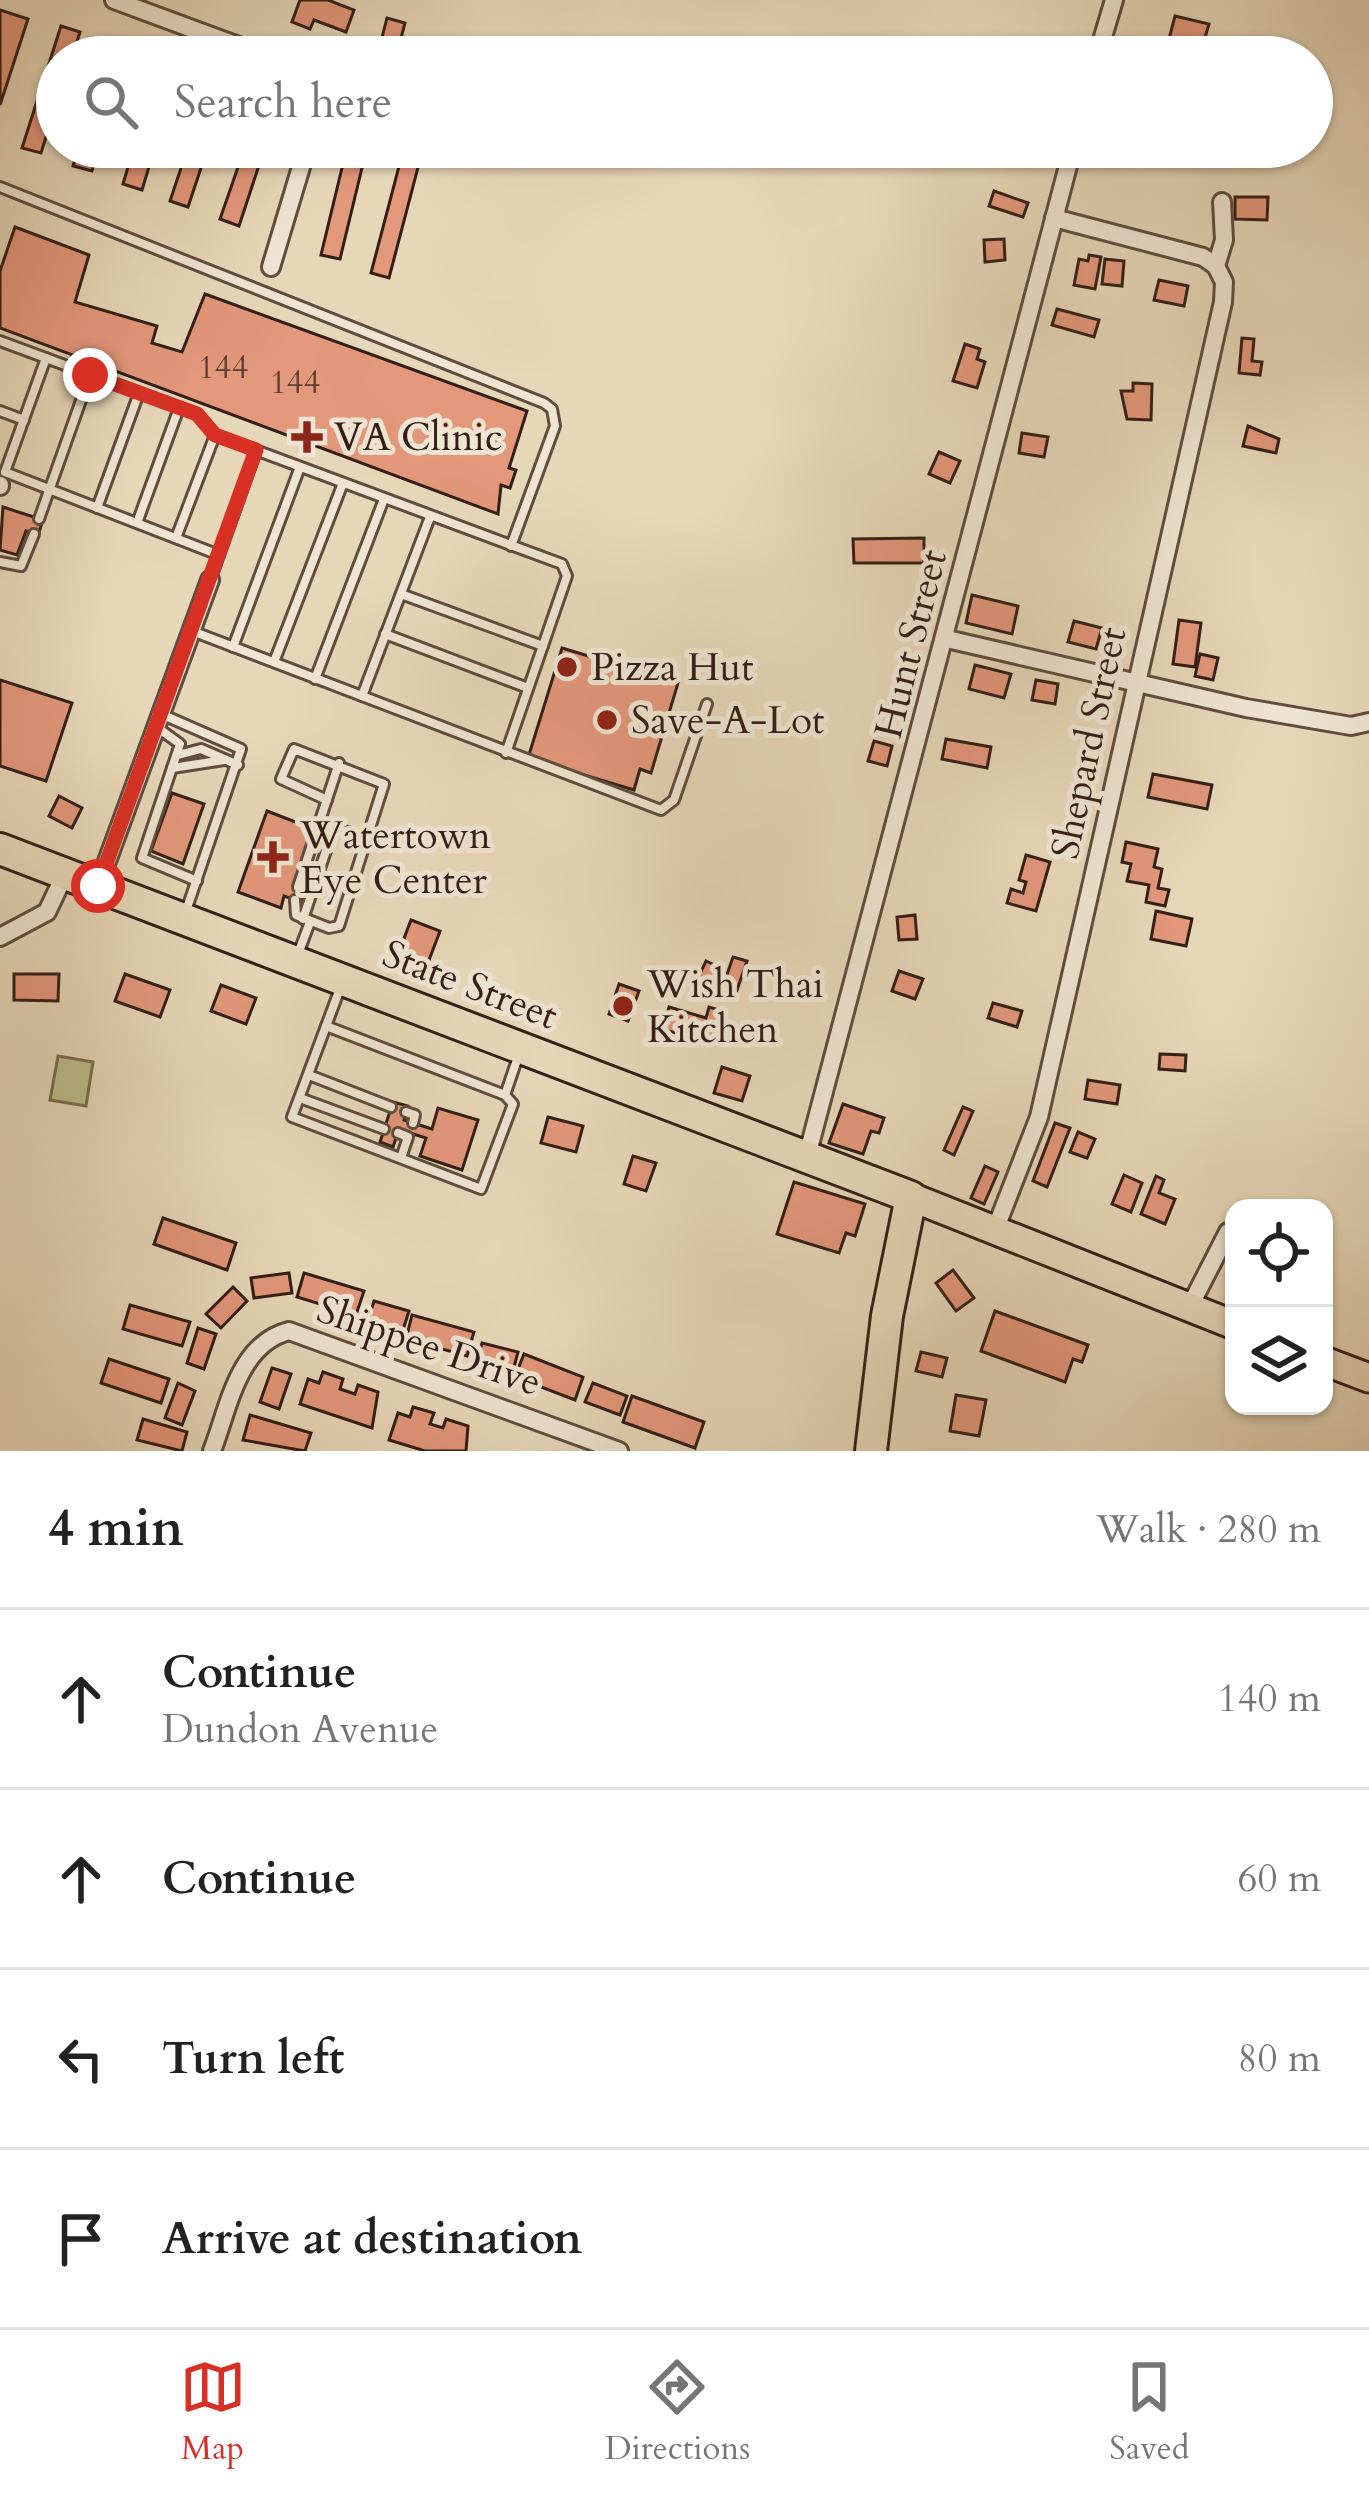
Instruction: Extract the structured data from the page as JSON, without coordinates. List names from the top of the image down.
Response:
{
  "streets": {
    "highway": ["State Street"],
    "street": ["Hunt Street", "Shepard Street", "Shippee Drive"]
  },
  "crossings": [
    ["Hunt Street", "State Street"],
    ["Shepard Street", "State Street"]
  ],
  "places": {
    "health": ["VA Clinic", "Watertown Eye Center"],
    "other": ["Pizza Hut", "Save-A-Lot", "Wish Thai Kitchen"]
  },
  "house_numbers": ["144", "144"],
  "page": {
    "search": "Search here",
    "heading": ["4 min", "Walk · 280 m"],
    "list": [
      ["Continue", "Dundon Avenue", "140 m"],
      ["Continue", "60 m"],
      ["Turn left", "80 m"],
      "Arrive at destination"
    ],
    "nav": ["Map", "Directions", "Saved"]
  }
}
